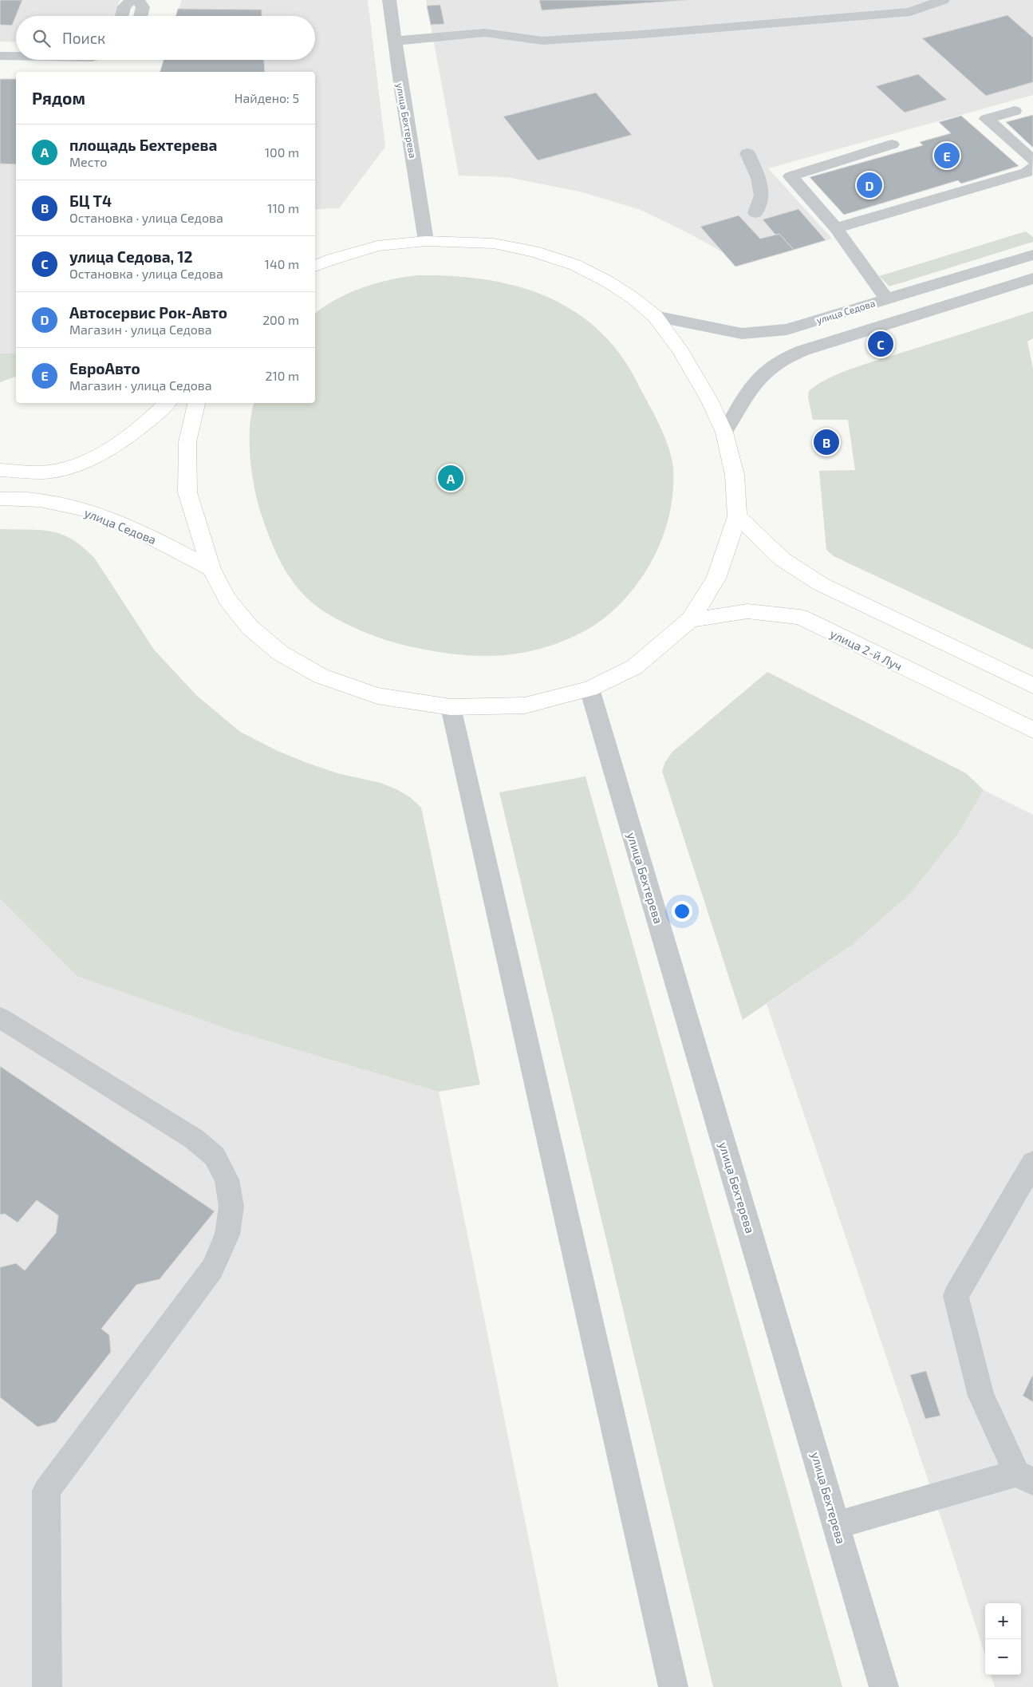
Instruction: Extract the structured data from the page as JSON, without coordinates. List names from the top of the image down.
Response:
{
  "streets": {
    "main road": ["улица Седова", "улица 2-й Луч"],
    "street": ["улица Бехтерева"]
  },
  "page": {
    "search": "Поиск",
    "heading": ["Рядом", "Найдено: 5"],
    "list": [
      {
        "mark": "A",
        "name": "площадь Бехтерева",
        "note": "Место",
        "value": "100 m"
      },
      {
        "mark": "B",
        "name": "БЦ Т4",
        "note": "Остановка · улица Седова",
        "value": "110 m"
      },
      {
        "mark": "C",
        "name": "улица Седова, 12",
        "note": "Остановка · улица Седова",
        "value": "140 m"
      },
      {
        "mark": "D",
        "name": "Автосервис Рок-Авто",
        "note": "Магазин · улица Седова",
        "value": "200 m"
      },
      {
        "mark": "E",
        "name": "ЕвроАвто",
        "note": "Магазин · улица Седова",
        "value": "210 m"
      }
    ],
    "pins": [
      "E",
      "D",
      "C",
      "B",
      "A"
    ],
    "map_buttons": ["+", "−"]
  }
}
